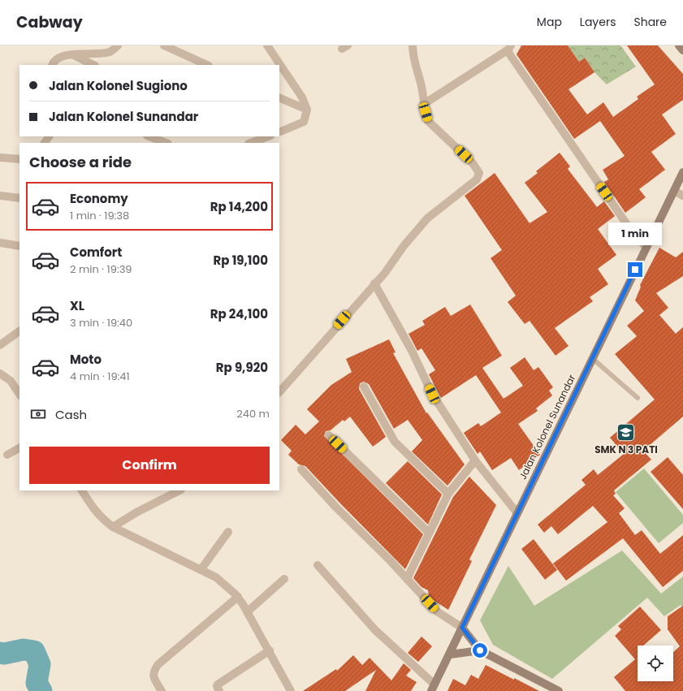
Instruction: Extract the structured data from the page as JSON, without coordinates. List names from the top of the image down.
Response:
{
  "streets": {
    "main road": ["Jalan Kolonel Sunandar"]
  },
  "places": {
    "school or university": ["SMK N 3 PATI"]
  },
  "page": {
    "header": "Cabway",
    "nav": ["Map", "Layers", "Share"],
    "banner": ["Jalan Kolonel Sugiono", "Jalan Kolonel Sunandar"],
    "heading": "Choose a ride",
    "list": [
      {
        "name": "Economy",
        "note": "1 min · 19:38",
        "value": "Rp 14,200"
      },
      {
        "name": "Comfort",
        "note": "2 min · 19:39",
        "value": "Rp 19,100"
      },
      {
        "name": "XL",
        "note": "3 min · 19:40",
        "value": "Rp 24,100"
      },
      {
        "name": "Moto",
        "note": "4 min · 19:41",
        "value": "Rp 9,920"
      }
    ],
    "bubble": "1 min",
    "pay": ["Cash", "240 m"],
    "buttons": "Confirm"
  }
}
